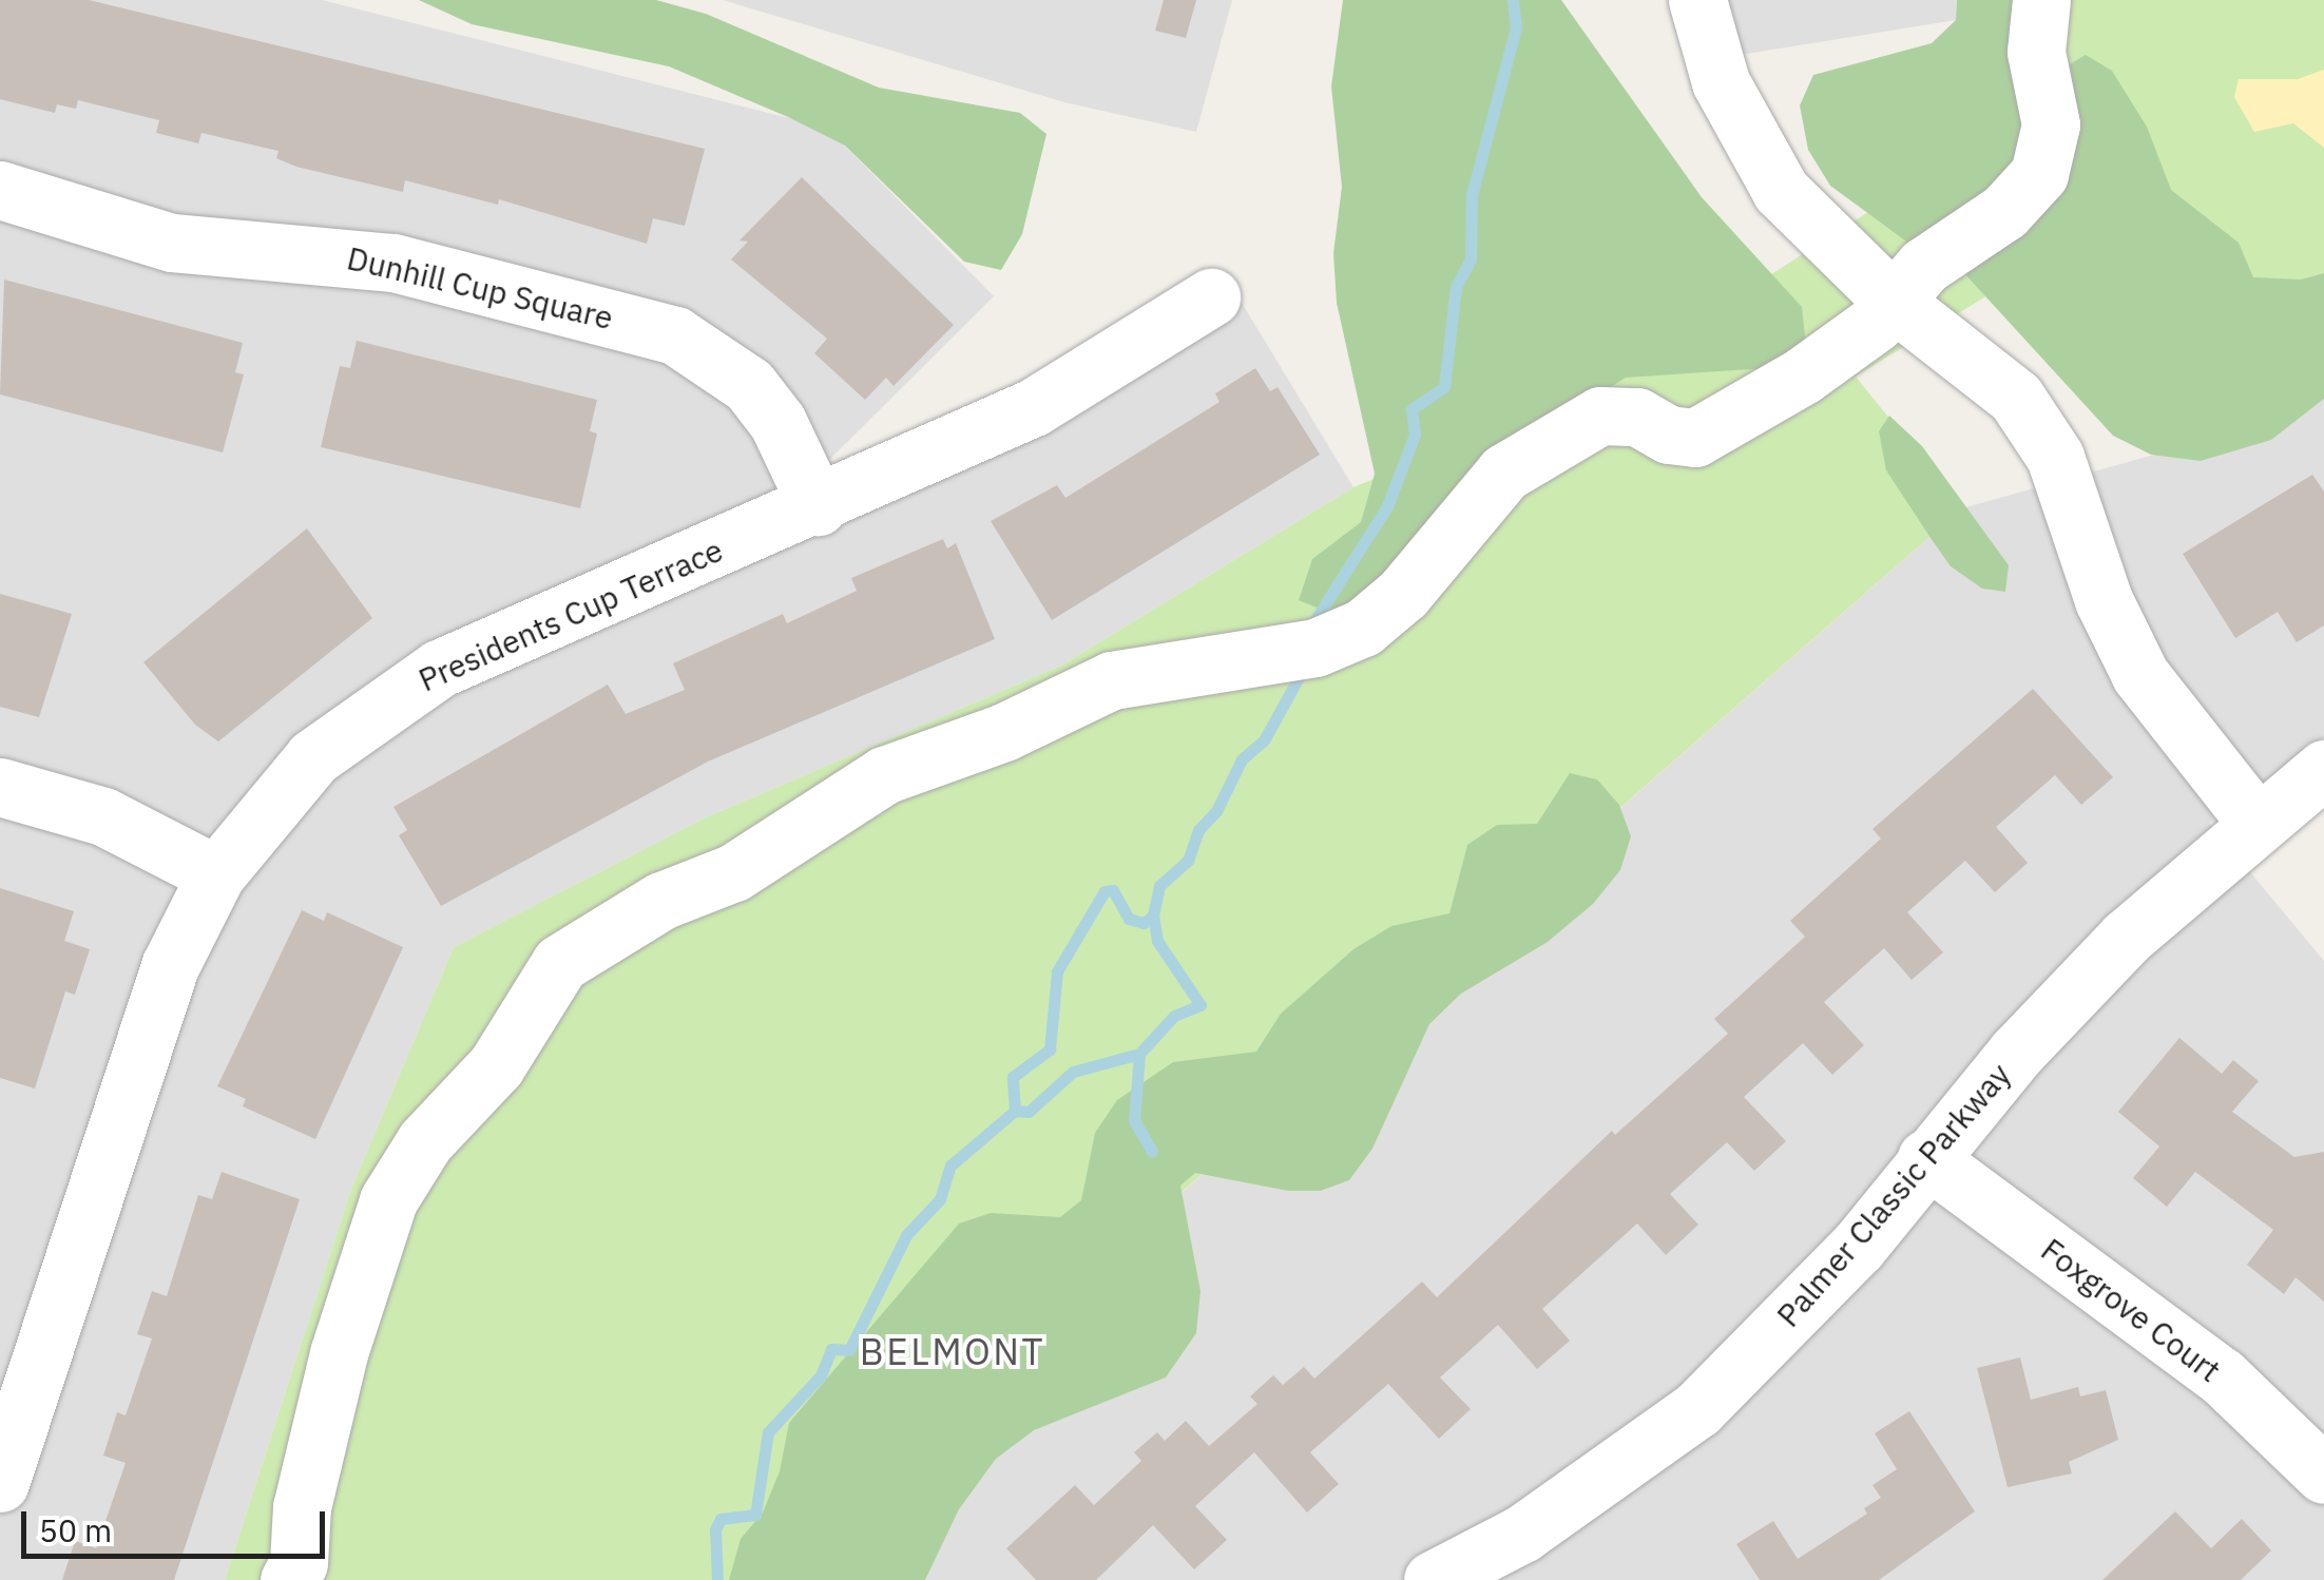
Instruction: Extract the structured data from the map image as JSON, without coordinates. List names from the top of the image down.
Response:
{
  "streets": {
    "street": [
      "Dunhill Cup Square",
      "Presidents Cup Terrace",
      "Palmer Classic Parkway",
      "Foxgrove Court"
    ]
  },
  "crossings": [
    ["Dunhill Cup Square", "Presidents Cup Terrace"],
    ["Palmer Classic Parkway", "Foxgrove Court"]
  ],
  "districts": ["BELMONT"],
  "scale_bar": "50 m"
}
